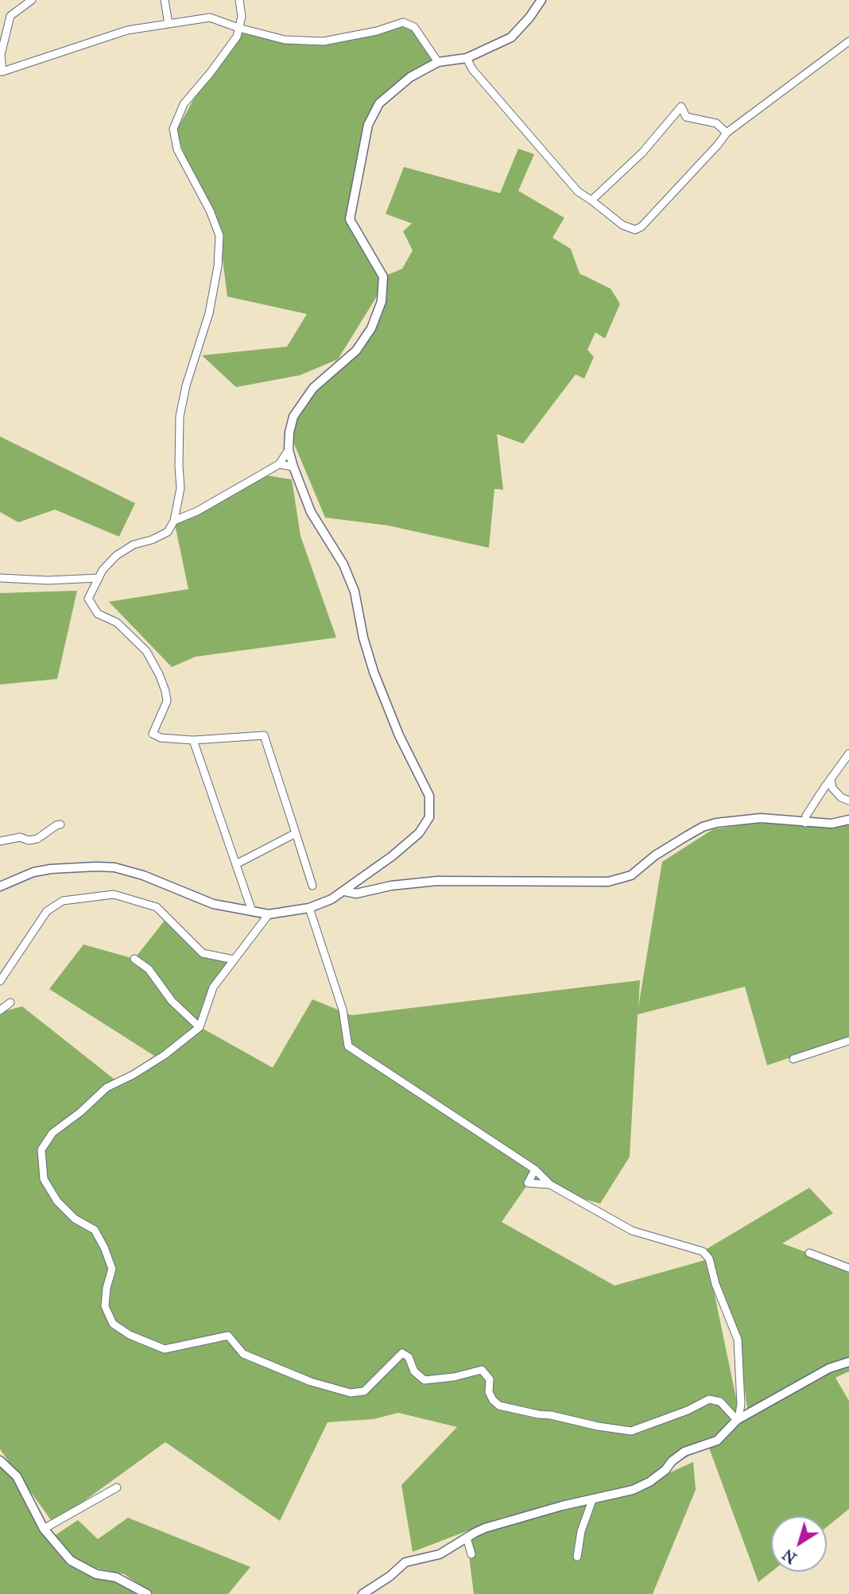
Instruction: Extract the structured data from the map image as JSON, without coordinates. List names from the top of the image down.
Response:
{
  "north": "bottom left"
}
